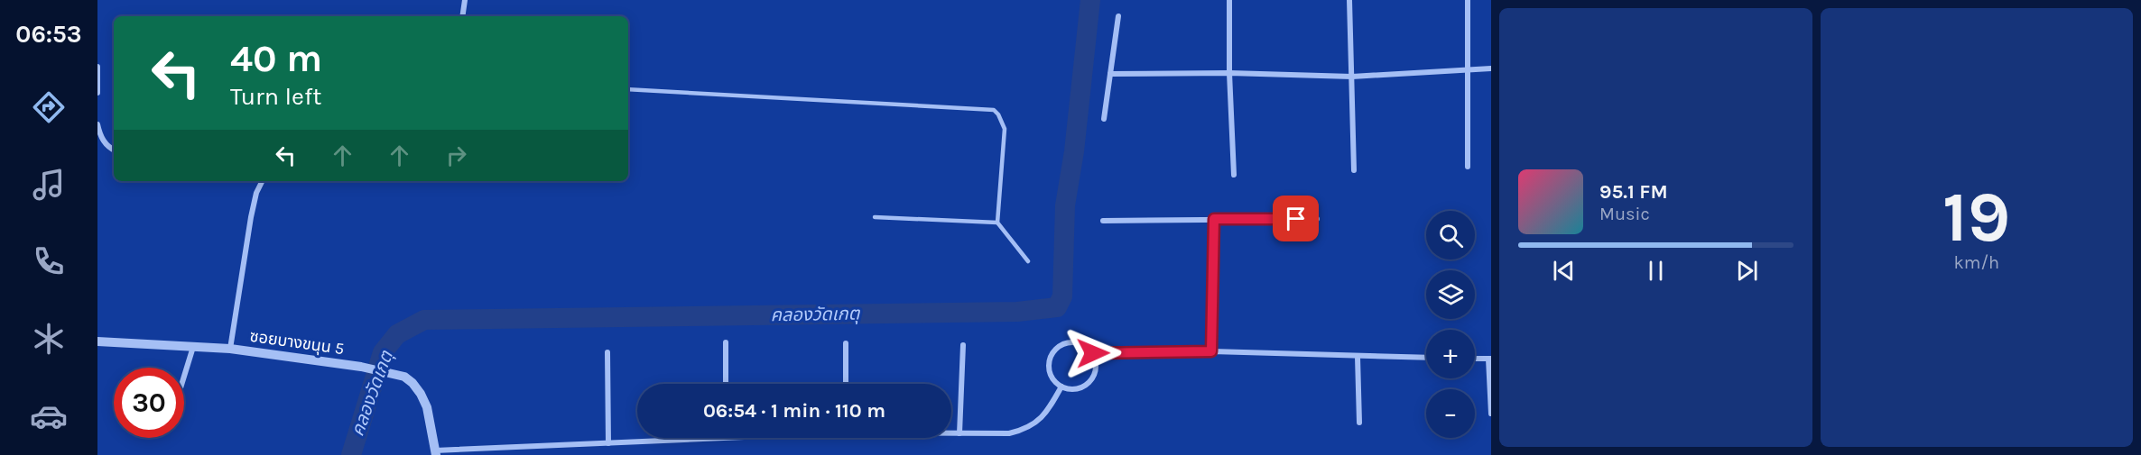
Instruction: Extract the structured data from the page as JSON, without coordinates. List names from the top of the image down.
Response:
{
  "streets": {
    "street": ["ซอยบางขนุน 5"]
  },
  "water": ["คลองวัดเกตุ"],
  "page": {
    "tabs": "06:53",
    "tile": ["19", "km/h"],
    "turn": ["40 m", "Turn left"],
    "song": ["95.1 FM", "Music"],
    "map_buttons": ["+", "−"],
    "limit": "30",
    "trip": "06:54 · 1 min · 110 m"
  }
}
